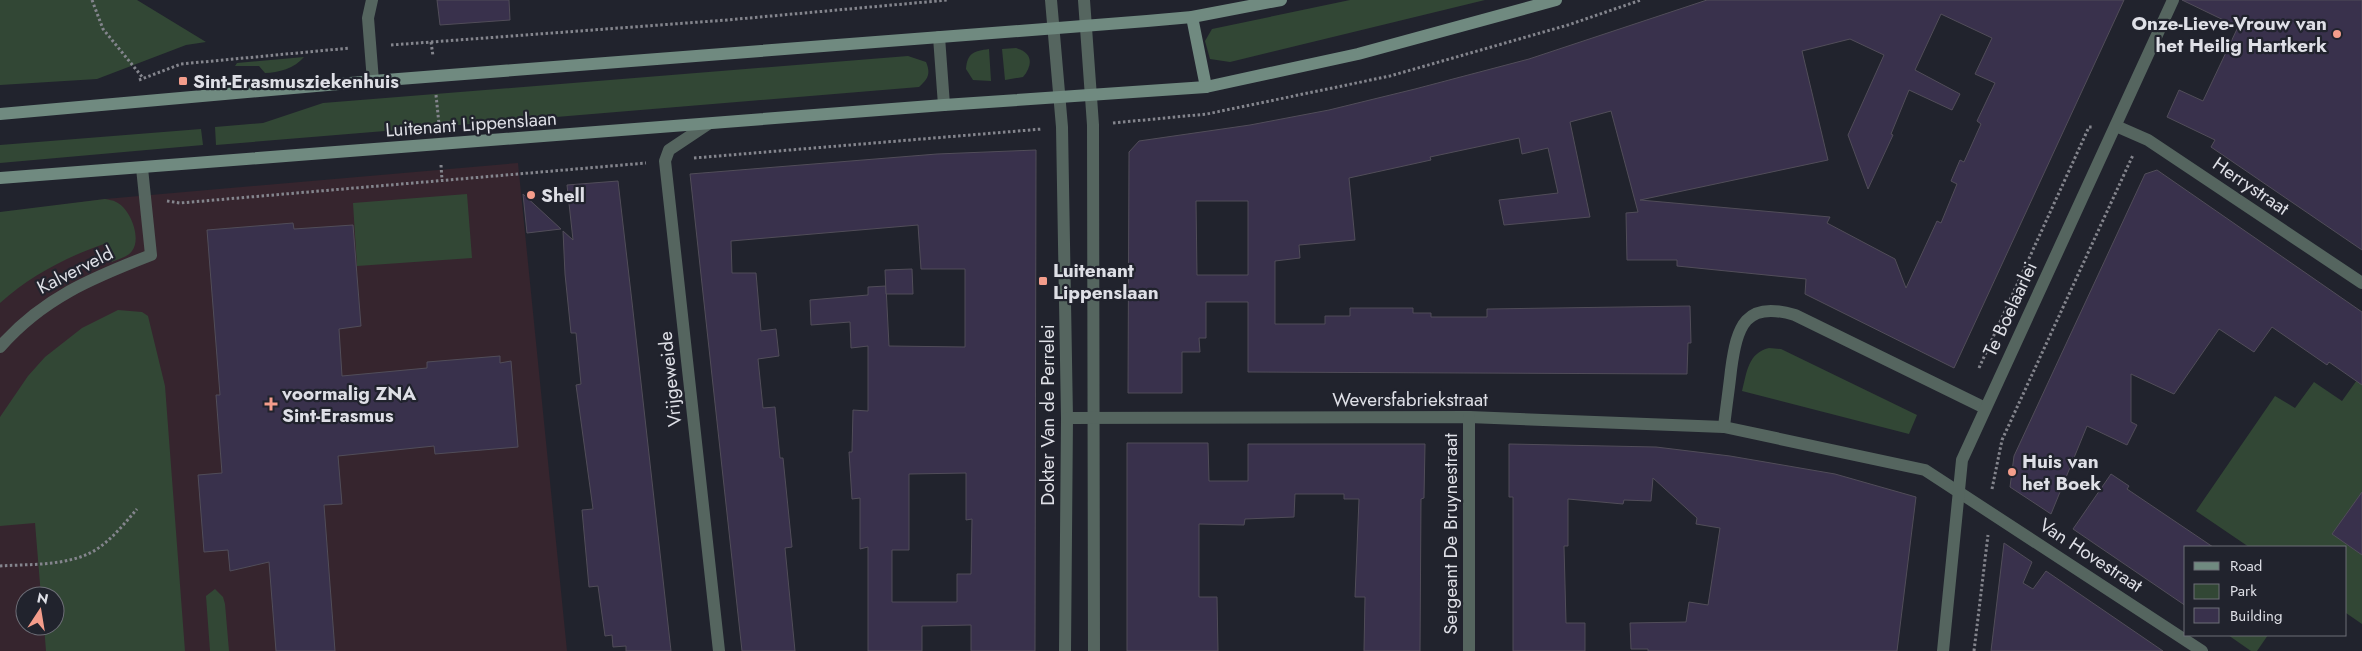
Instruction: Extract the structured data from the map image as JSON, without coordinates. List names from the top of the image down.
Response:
{
  "streets": {
    "main road": ["Luitenant Lippenslaan"],
    "street": [
      "Herrystraat",
      "Kalverveld",
      "Te Boelaarlei",
      "Vrijgeweide",
      "Weversfabriekstraat",
      "Dokter Van de Perrelei",
      "Sergeant De Bruynestraat",
      "Van Hovestraat"
    ]
  },
  "crossings": [
    ["Luitenant Lippenslaan", "Dokter Van de Perrelei"],
    ["Herrystraat", "Te Boelaarlei"],
    ["Te Boelaarlei", "Weversfabriekstraat"],
    ["Te Boelaarlei", "Van Hovestraat"],
    ["Weversfabriekstraat", "Dokter Van de Perrelei"],
    ["Weversfabriekstraat", "Sergeant De Bruynestraat"],
    ["Weversfabriekstraat", "Van Hovestraat"]
  ],
  "places": {
    "other": ["Onze-Lieve-Vrouw van het Heilig Hartkerk", "Shell", "Huis van het Boek"],
    "transit": ["Sint-Erasmusziekenhuis", "Luitenant Lippenslaan"],
    "health": ["voormalig ZNA Sint-Erasmus"]
  },
  "legend": ["Road", "Park", "Building"],
  "north": "top"
}
